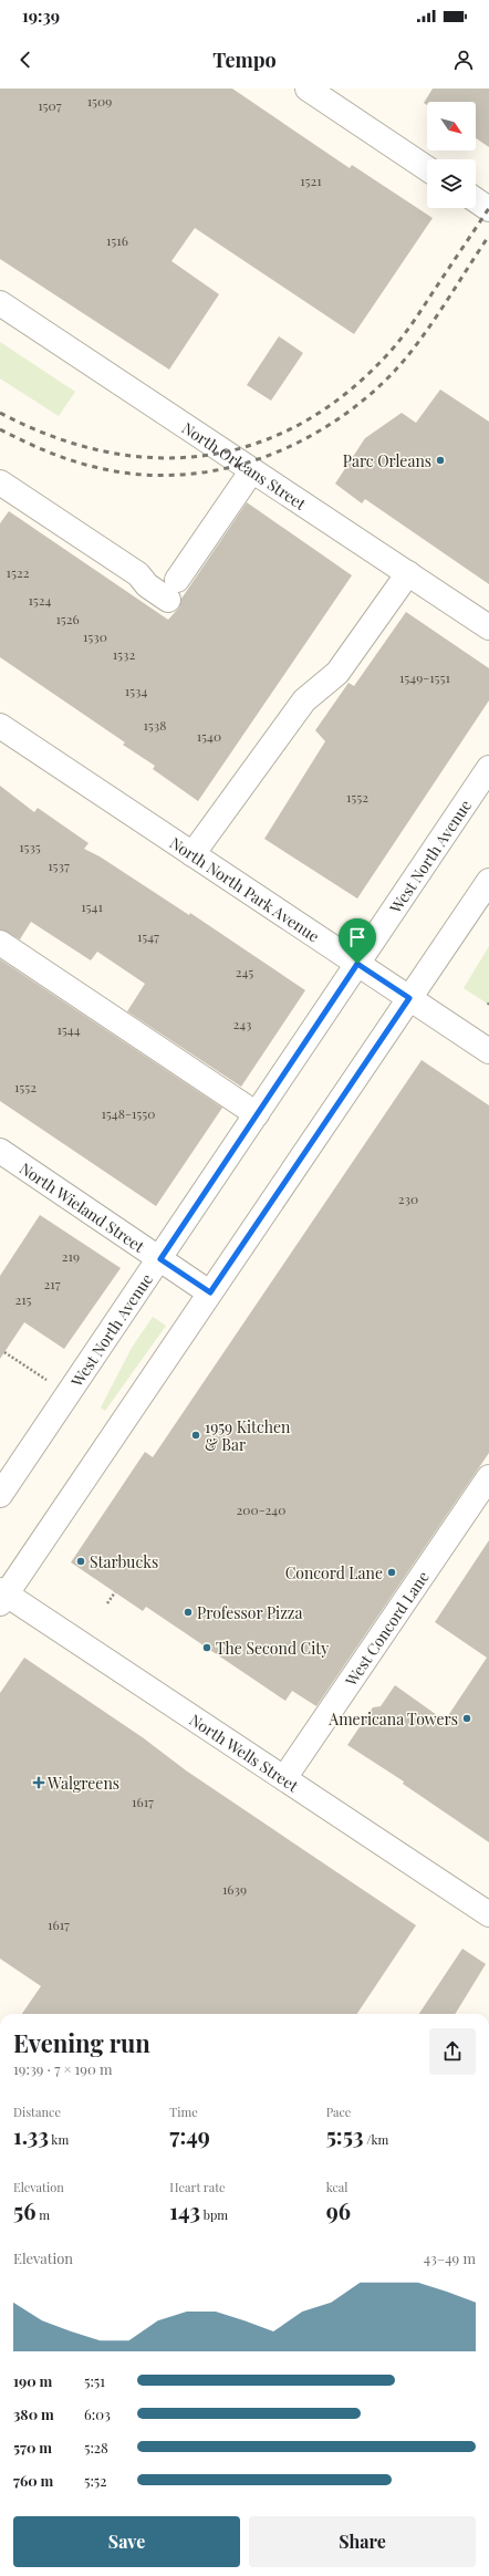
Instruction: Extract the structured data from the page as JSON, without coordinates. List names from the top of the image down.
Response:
{
  "streets": {
    "street": [
      "North Orleans Street",
      "West North Avenue",
      "North North Park Avenue",
      "North Wieland Street",
      "West Concord Lane",
      "North Wells Street"
    ]
  },
  "crossings": [
    ["West North Avenue", "North North Park Avenue"],
    ["West North Avenue", "North Wieland Street"],
    ["West Concord Lane", "North Wells Street"]
  ],
  "places": {
    "other": [
      "Parc Orleans",
      "1959 Kitchen & Bar",
      "Starbucks",
      "Concord Lane",
      "Professor Pizza",
      "The Second City",
      "Americana Towers"
    ],
    "health": ["Walgreens"]
  },
  "house_numbers": [
    "1509",
    "1507",
    "1521",
    "1516",
    "1522",
    "1524",
    "1526",
    "1530",
    "1532",
    "1549-1551",
    "1534",
    "1538",
    "1540",
    "1552",
    "1535",
    "1537",
    "1541",
    "1547",
    "245",
    "243",
    "1544",
    "1552",
    "1548-1550",
    "230",
    "219",
    "217",
    "215",
    "200-240",
    "1617",
    "1639",
    "1617"
  ],
  "north": "bottom right",
  "page": {
    "status": "19:39",
    "header": "Tempo",
    "heading": ["Evening run", "19:39 · 7 × 190 m"],
    "stats": [
      ["Distance", "1.33 km"],
      ["Time", "7:49"],
      ["Pace", "5:53 /km"],
      ["Elevation", "56 m"],
      ["Heart rate", "143 bpm"],
      ["kcal", "96"]
    ],
    "chart": ["Elevation", "43–49 m"],
    "list": [
      {
        "name": "190 m",
        "note": "5:51"
      },
      {
        "name": "380 m",
        "note": "6:03"
      },
      {
        "name": "570 m",
        "note": "5:28"
      },
      {
        "name": "760 m",
        "note": "5:52"
      }
    ],
    "buttons": ["Save", "Share"]
  }
}
